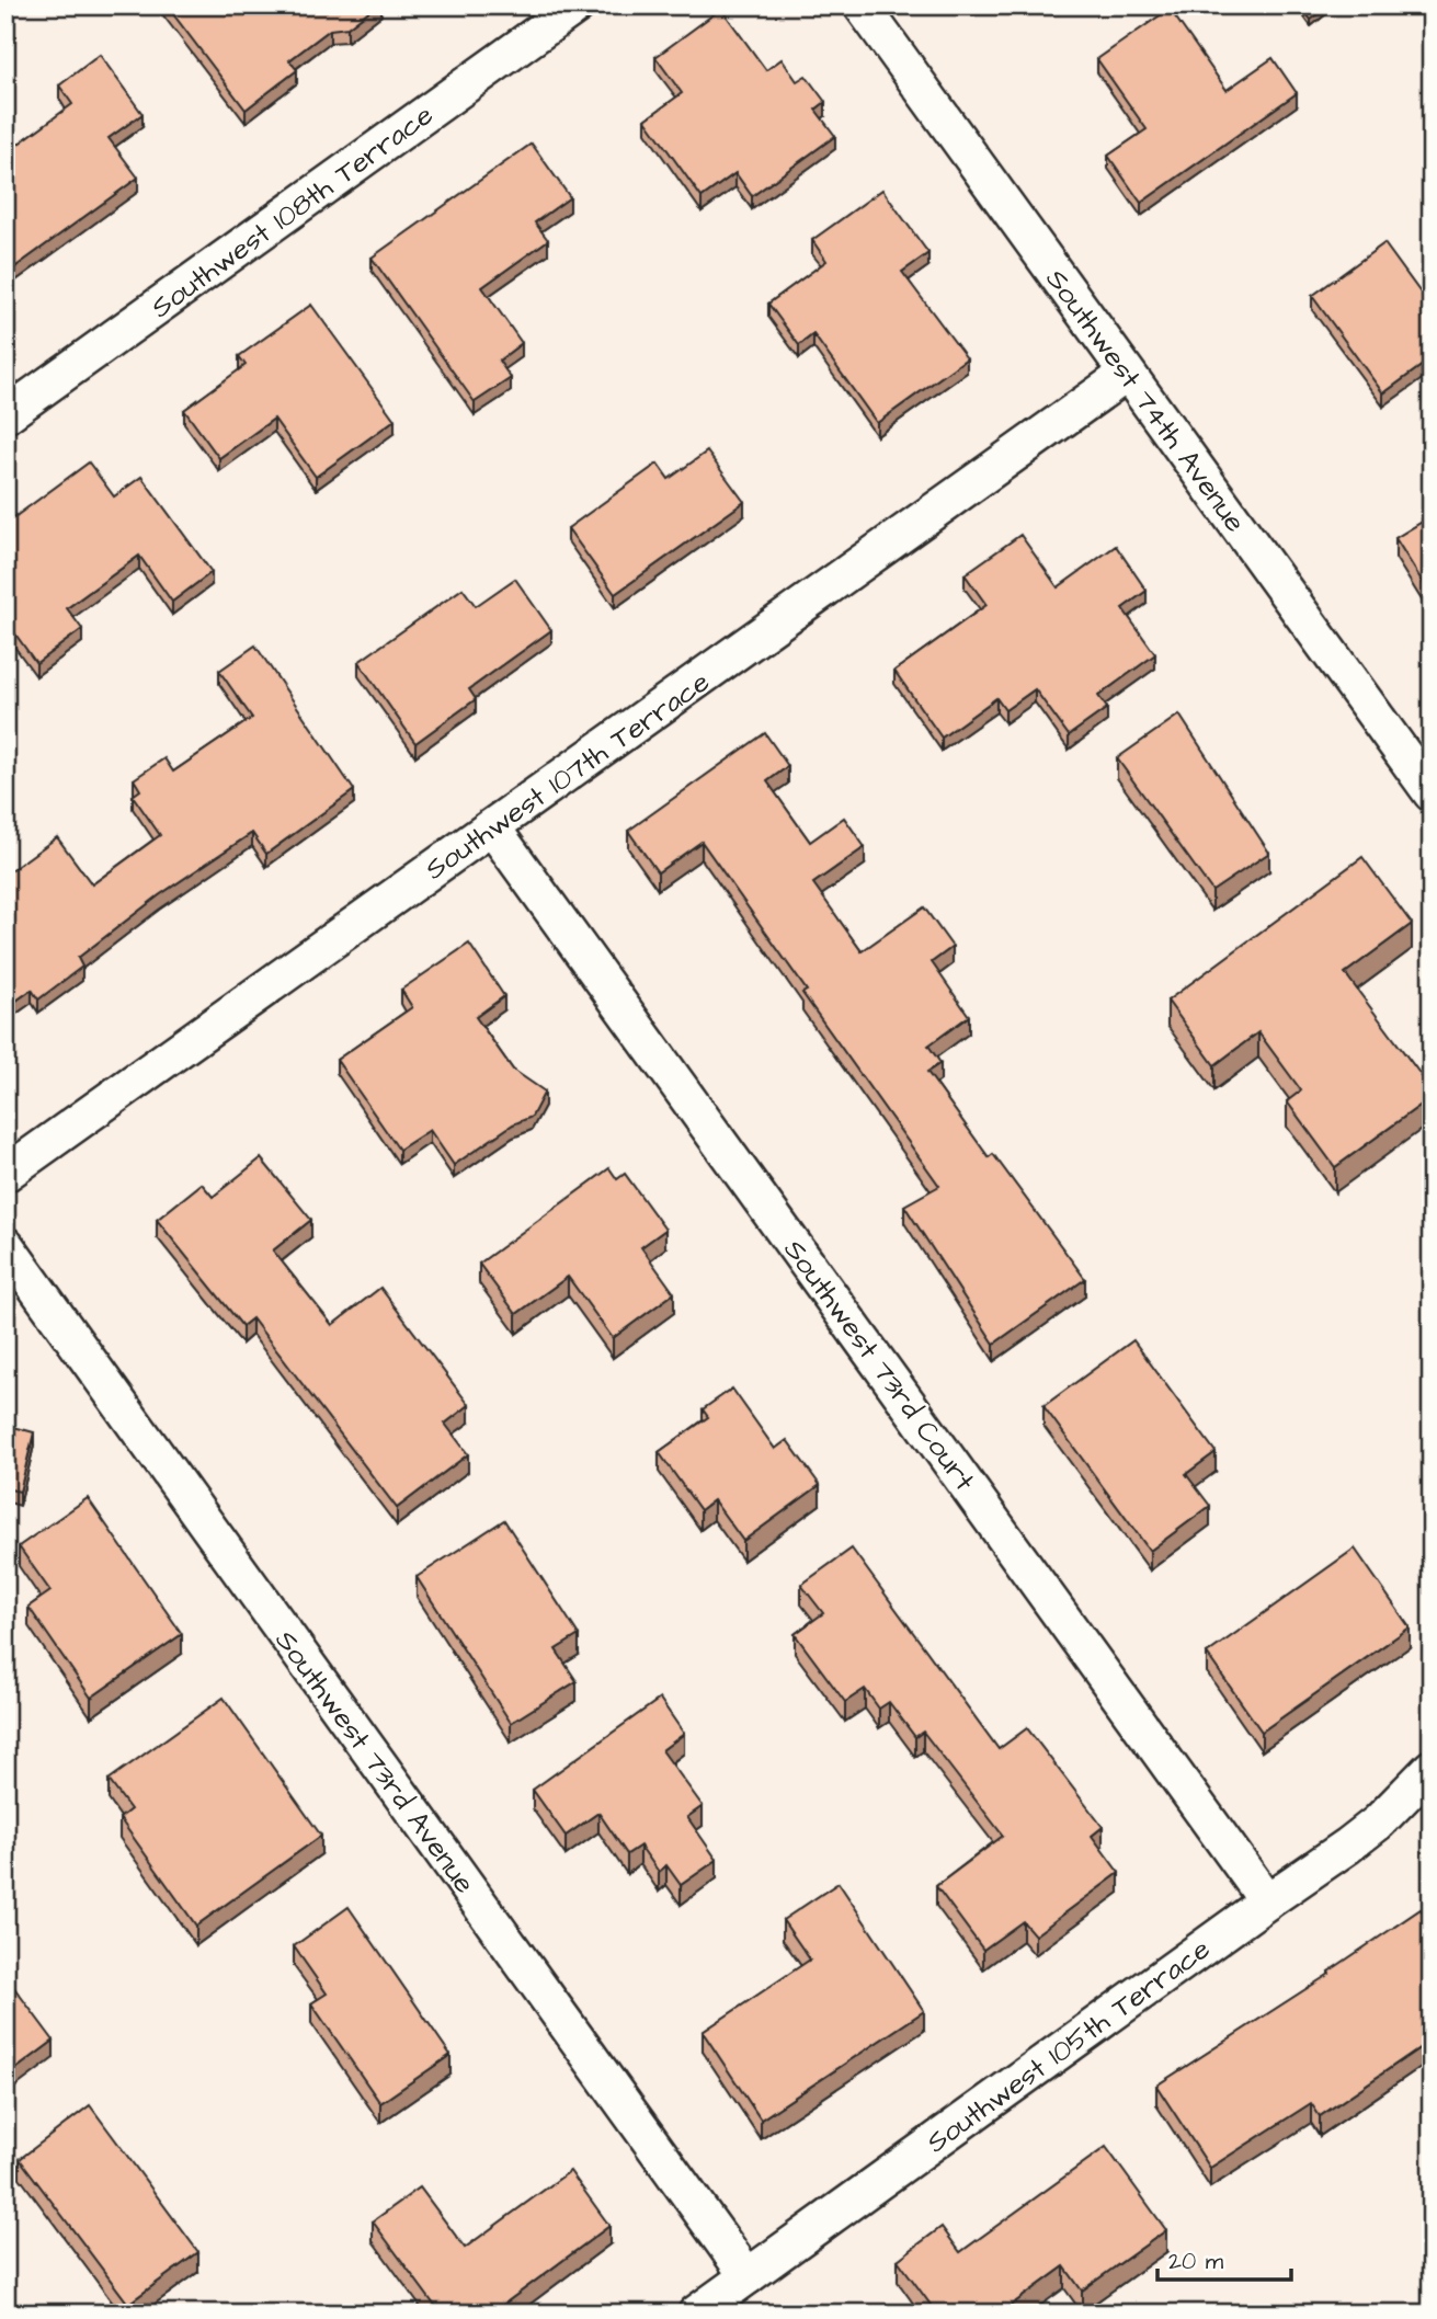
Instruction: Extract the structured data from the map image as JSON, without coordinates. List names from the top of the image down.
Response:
{
  "streets": {
    "street": [
      "Southwest 108th Terrace",
      "Southwest 74th Avenue",
      "Southwest 107th Terrace",
      "Southwest 73rd Court",
      "Southwest 73rd Avenue",
      "Southwest 105th Terrace"
    ]
  },
  "crossings": [
    ["Southwest 74th Avenue", "Southwest 107th Terrace"],
    ["Southwest 107th Terrace", "Southwest 73rd Court"],
    ["Southwest 73rd Court", "Southwest 105th Terrace"],
    ["Southwest 73rd Avenue", "Southwest 105th Terrace"]
  ],
  "scale_bar": "20 m"
}
